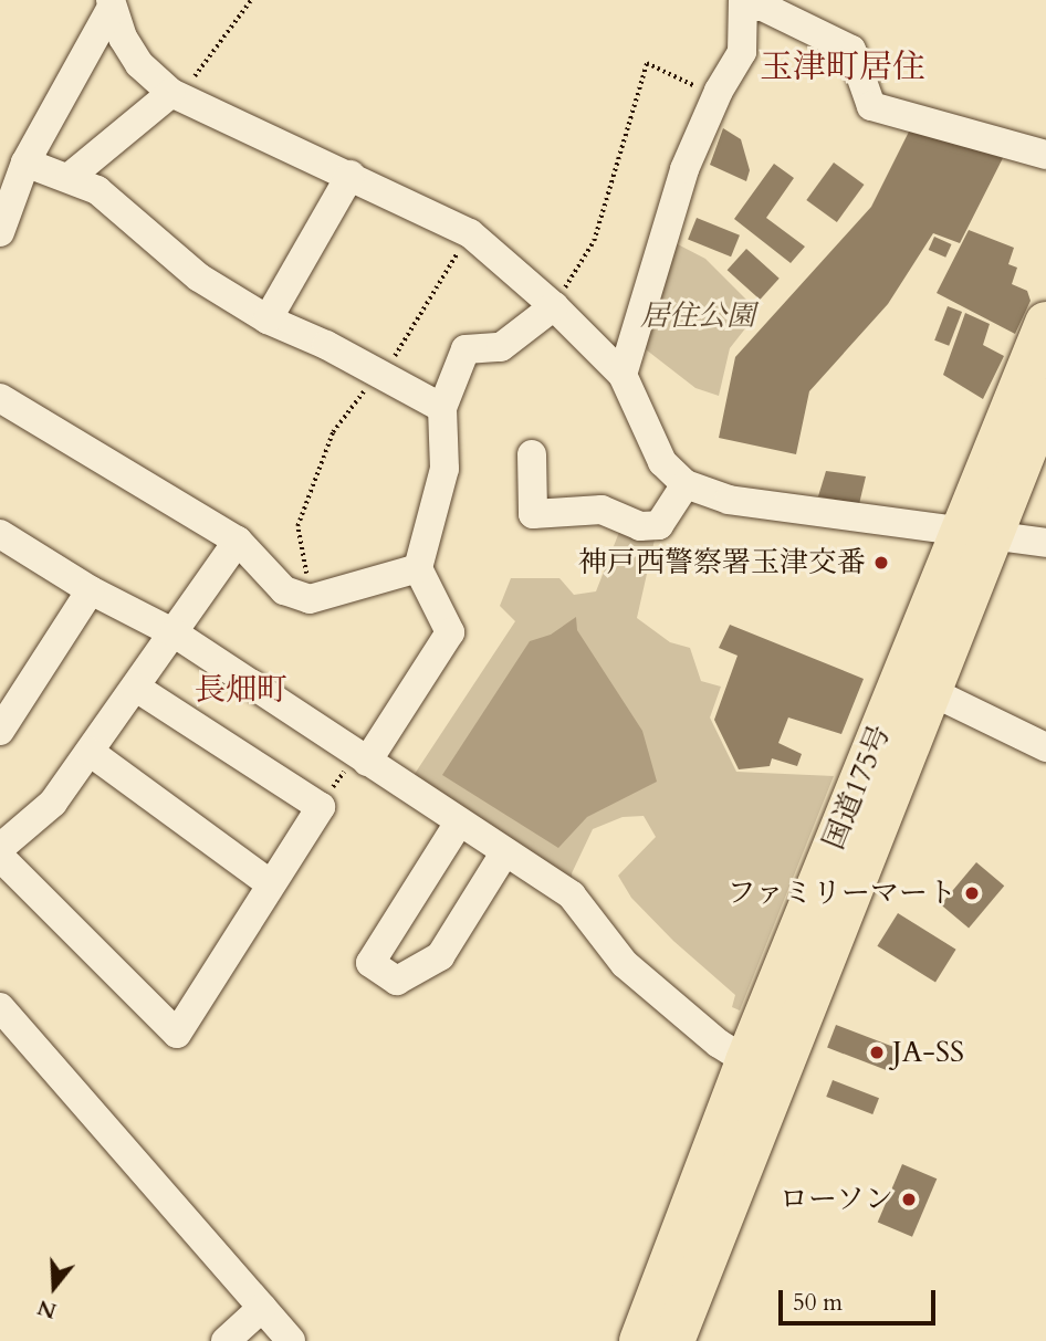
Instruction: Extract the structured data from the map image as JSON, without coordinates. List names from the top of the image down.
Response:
{
  "streets": {
    "highway": ["国道175号"]
  },
  "districts": ["玉津町居住", "長畑町"],
  "parks": ["居住公園"],
  "places": [
    "神戸西警察署玉津交番",
    "ファミリーマート",
    "JA-SS",
    "ローソン"
  ],
  "scale_bar": "50 m",
  "north": "bottom"
}
